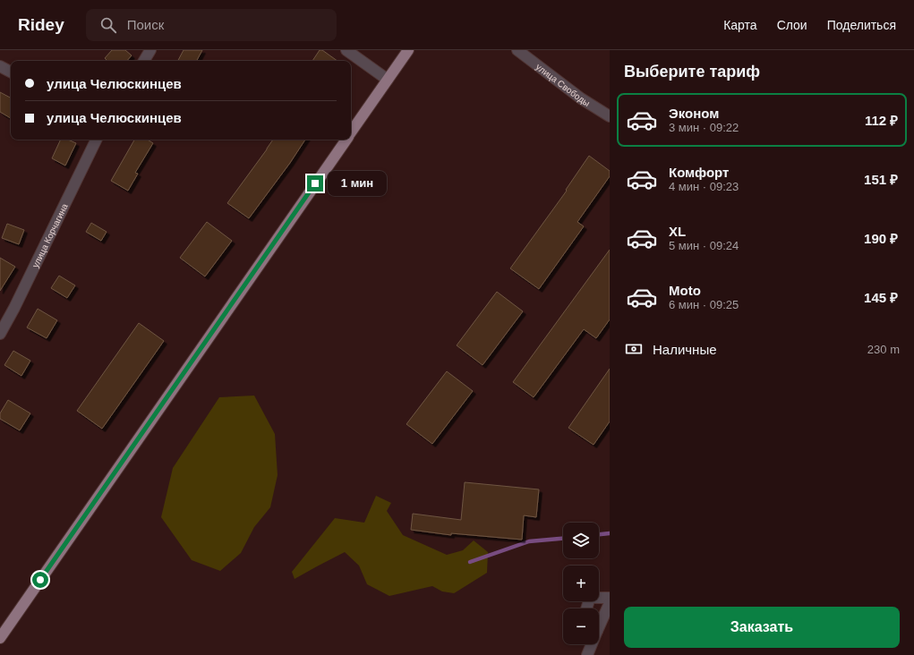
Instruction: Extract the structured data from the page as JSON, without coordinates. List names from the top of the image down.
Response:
{
  "streets": {
    "street": ["улица Свободы", "улица Корчагина"]
  },
  "page": {
    "header": "Ridey",
    "search": "Поиск",
    "nav": ["Карта", "Слои", "Поделиться"],
    "heading": "Выберите тариф",
    "banner": ["улица Челюскинцев", "улица Челюскинцев"],
    "list": [
      {
        "name": "Эконом",
        "note": "3 мин · 09:22",
        "value": "112 ₽"
      },
      {
        "name": "Комфорт",
        "note": "4 мин · 09:23",
        "value": "151 ₽"
      },
      {
        "name": "XL",
        "note": "5 мин · 09:24",
        "value": "190 ₽"
      },
      {
        "name": "Moto",
        "note": "6 мин · 09:25",
        "value": "145 ₽"
      }
    ],
    "bubble": "1 мин",
    "pay": ["Наличные", "230 m"],
    "map_buttons": ["+", "−"],
    "buttons": "Заказать"
  }
}
